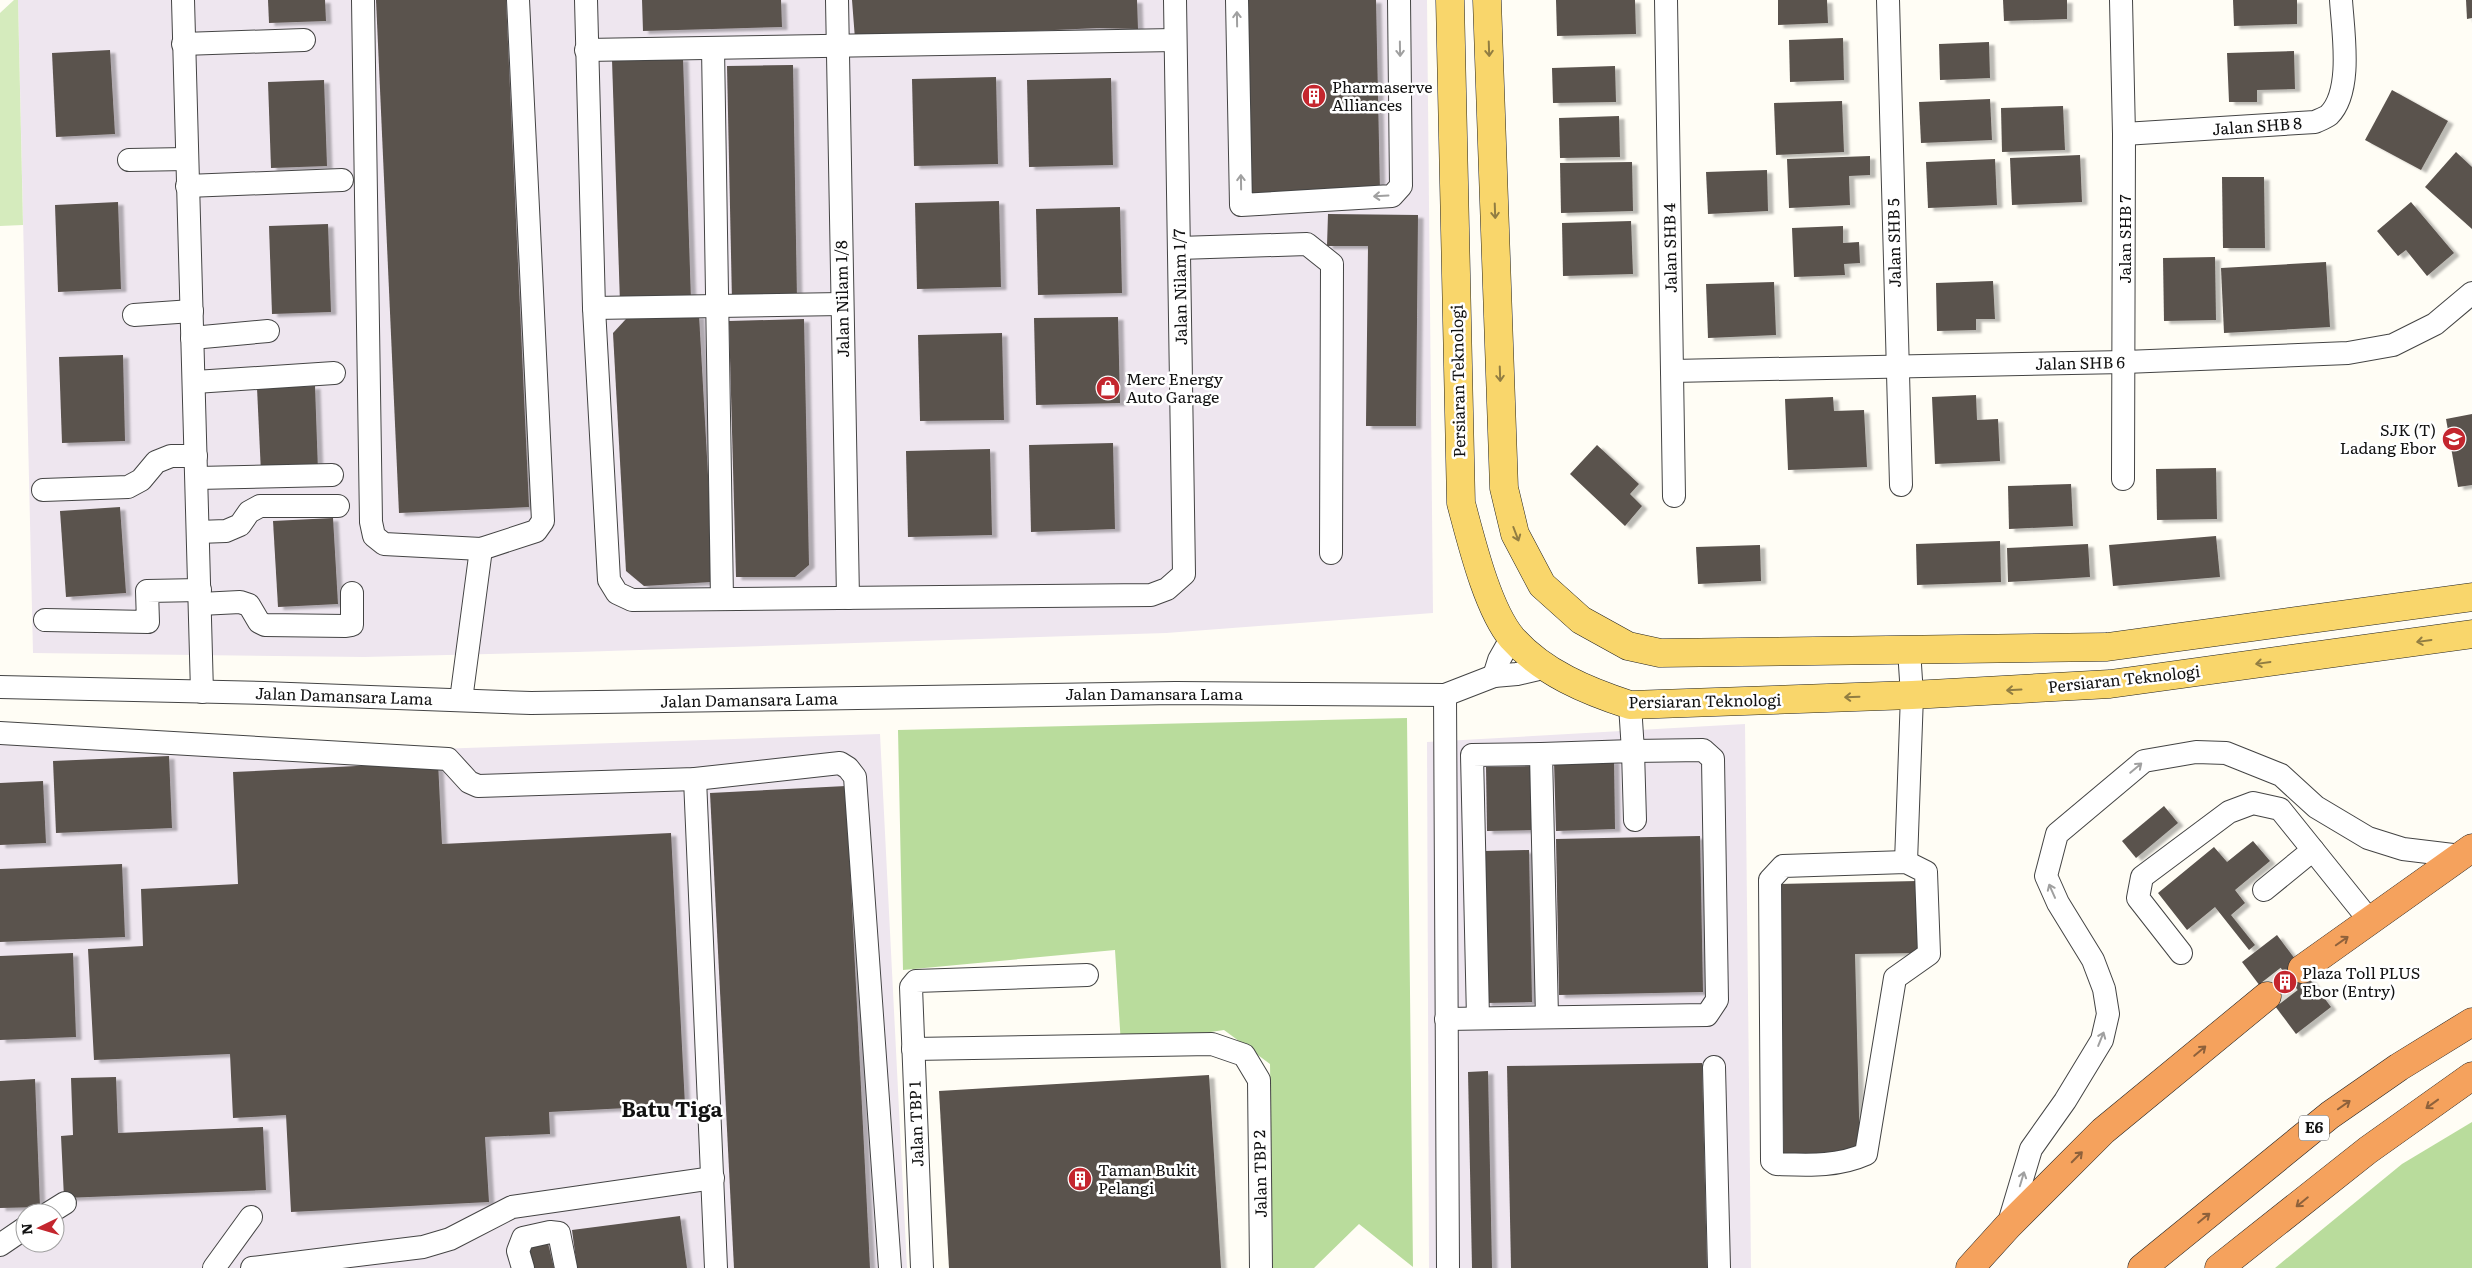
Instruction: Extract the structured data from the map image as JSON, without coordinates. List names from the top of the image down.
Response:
{
  "streets": {
    "highway": ["E6"],
    "main road": ["Persiaran Teknologi"],
    "street": [
      "Jalan SHB 8",
      "Jalan SHB 7",
      "Jalan SHB 5",
      "Jalan SHB 4",
      "Jalan Nilam 1/7",
      "Jalan Nilam 1/8",
      "Jalan SHB 6",
      "Jalan Damansara Lama",
      "Jalan TBP 1",
      "Jalan TBP 2"
    ]
  },
  "crossings": [
    ["Jalan SHB 8", "Jalan SHB 7"],
    ["Jalan SHB 7", "Jalan SHB 6"],
    ["Jalan SHB 5", "Jalan SHB 6"],
    ["Jalan SHB 4", "Jalan SHB 6"],
    ["Jalan Nilam 1/7", "Jalan Nilam 1/8"],
    ["Persiaran Teknologi", "Jalan Damansara Lama"],
    ["Jalan TBP 1", "Jalan TBP 2"]
  ],
  "districts": ["Batu Tiga"],
  "places": {
    "building": ["Pharmaserve Alliances", "Plaza Toll PLUS Ebor (Entry)", "Taman Bukit Pelangi"],
    "shop": ["Merc Energy Auto Garage"],
    "school or university": ["SJK (T) Ladang Ebor"]
  },
  "north": "left"
}
